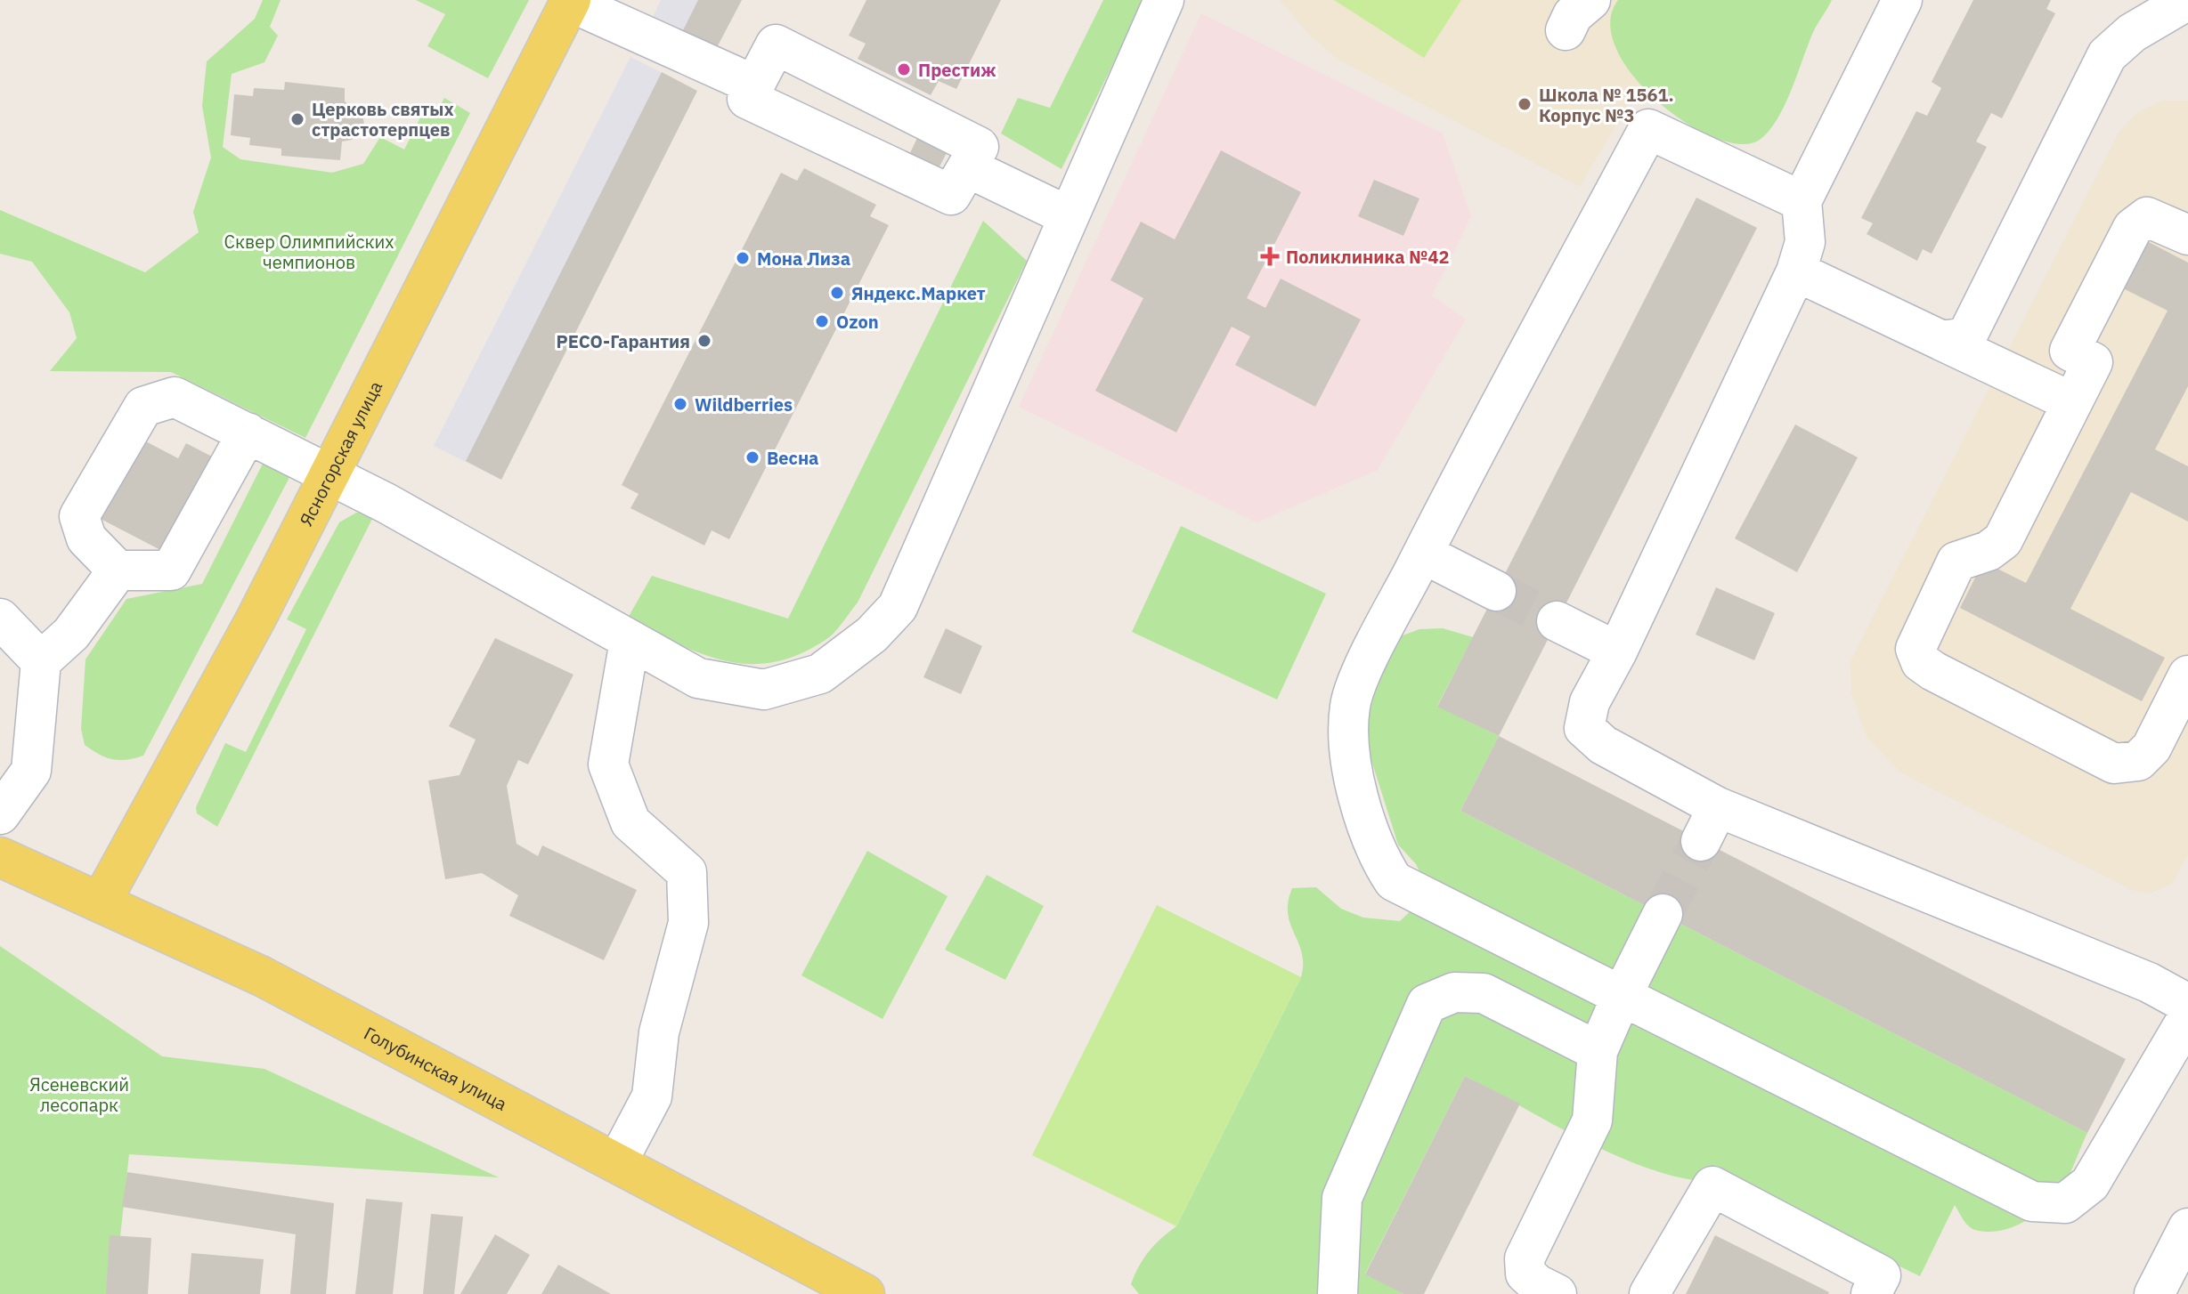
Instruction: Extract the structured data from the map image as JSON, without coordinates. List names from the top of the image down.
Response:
{
  "streets": {
    "main road": ["Ясногорская улица", "Голубинская улица"]
  },
  "crossings": [
    ["Ясногорская улица", "Голубинская улица"]
  ],
  "parks": ["Сквер Олимпийских чемпионов", "Ясеневский лесопарк"],
  "places": {
    "other": [
      "Престиж",
      "Школа № 1561. Корпус №3",
      "Церковь святых страстотерпцев",
      "Мона Лиза",
      "Яндекс.Маркет",
      "Ozon",
      "РЕСО-Гарантия",
      "Wildberries",
      "Весна"
    ],
    "health": ["Поликлиника №42"]
  }
}
